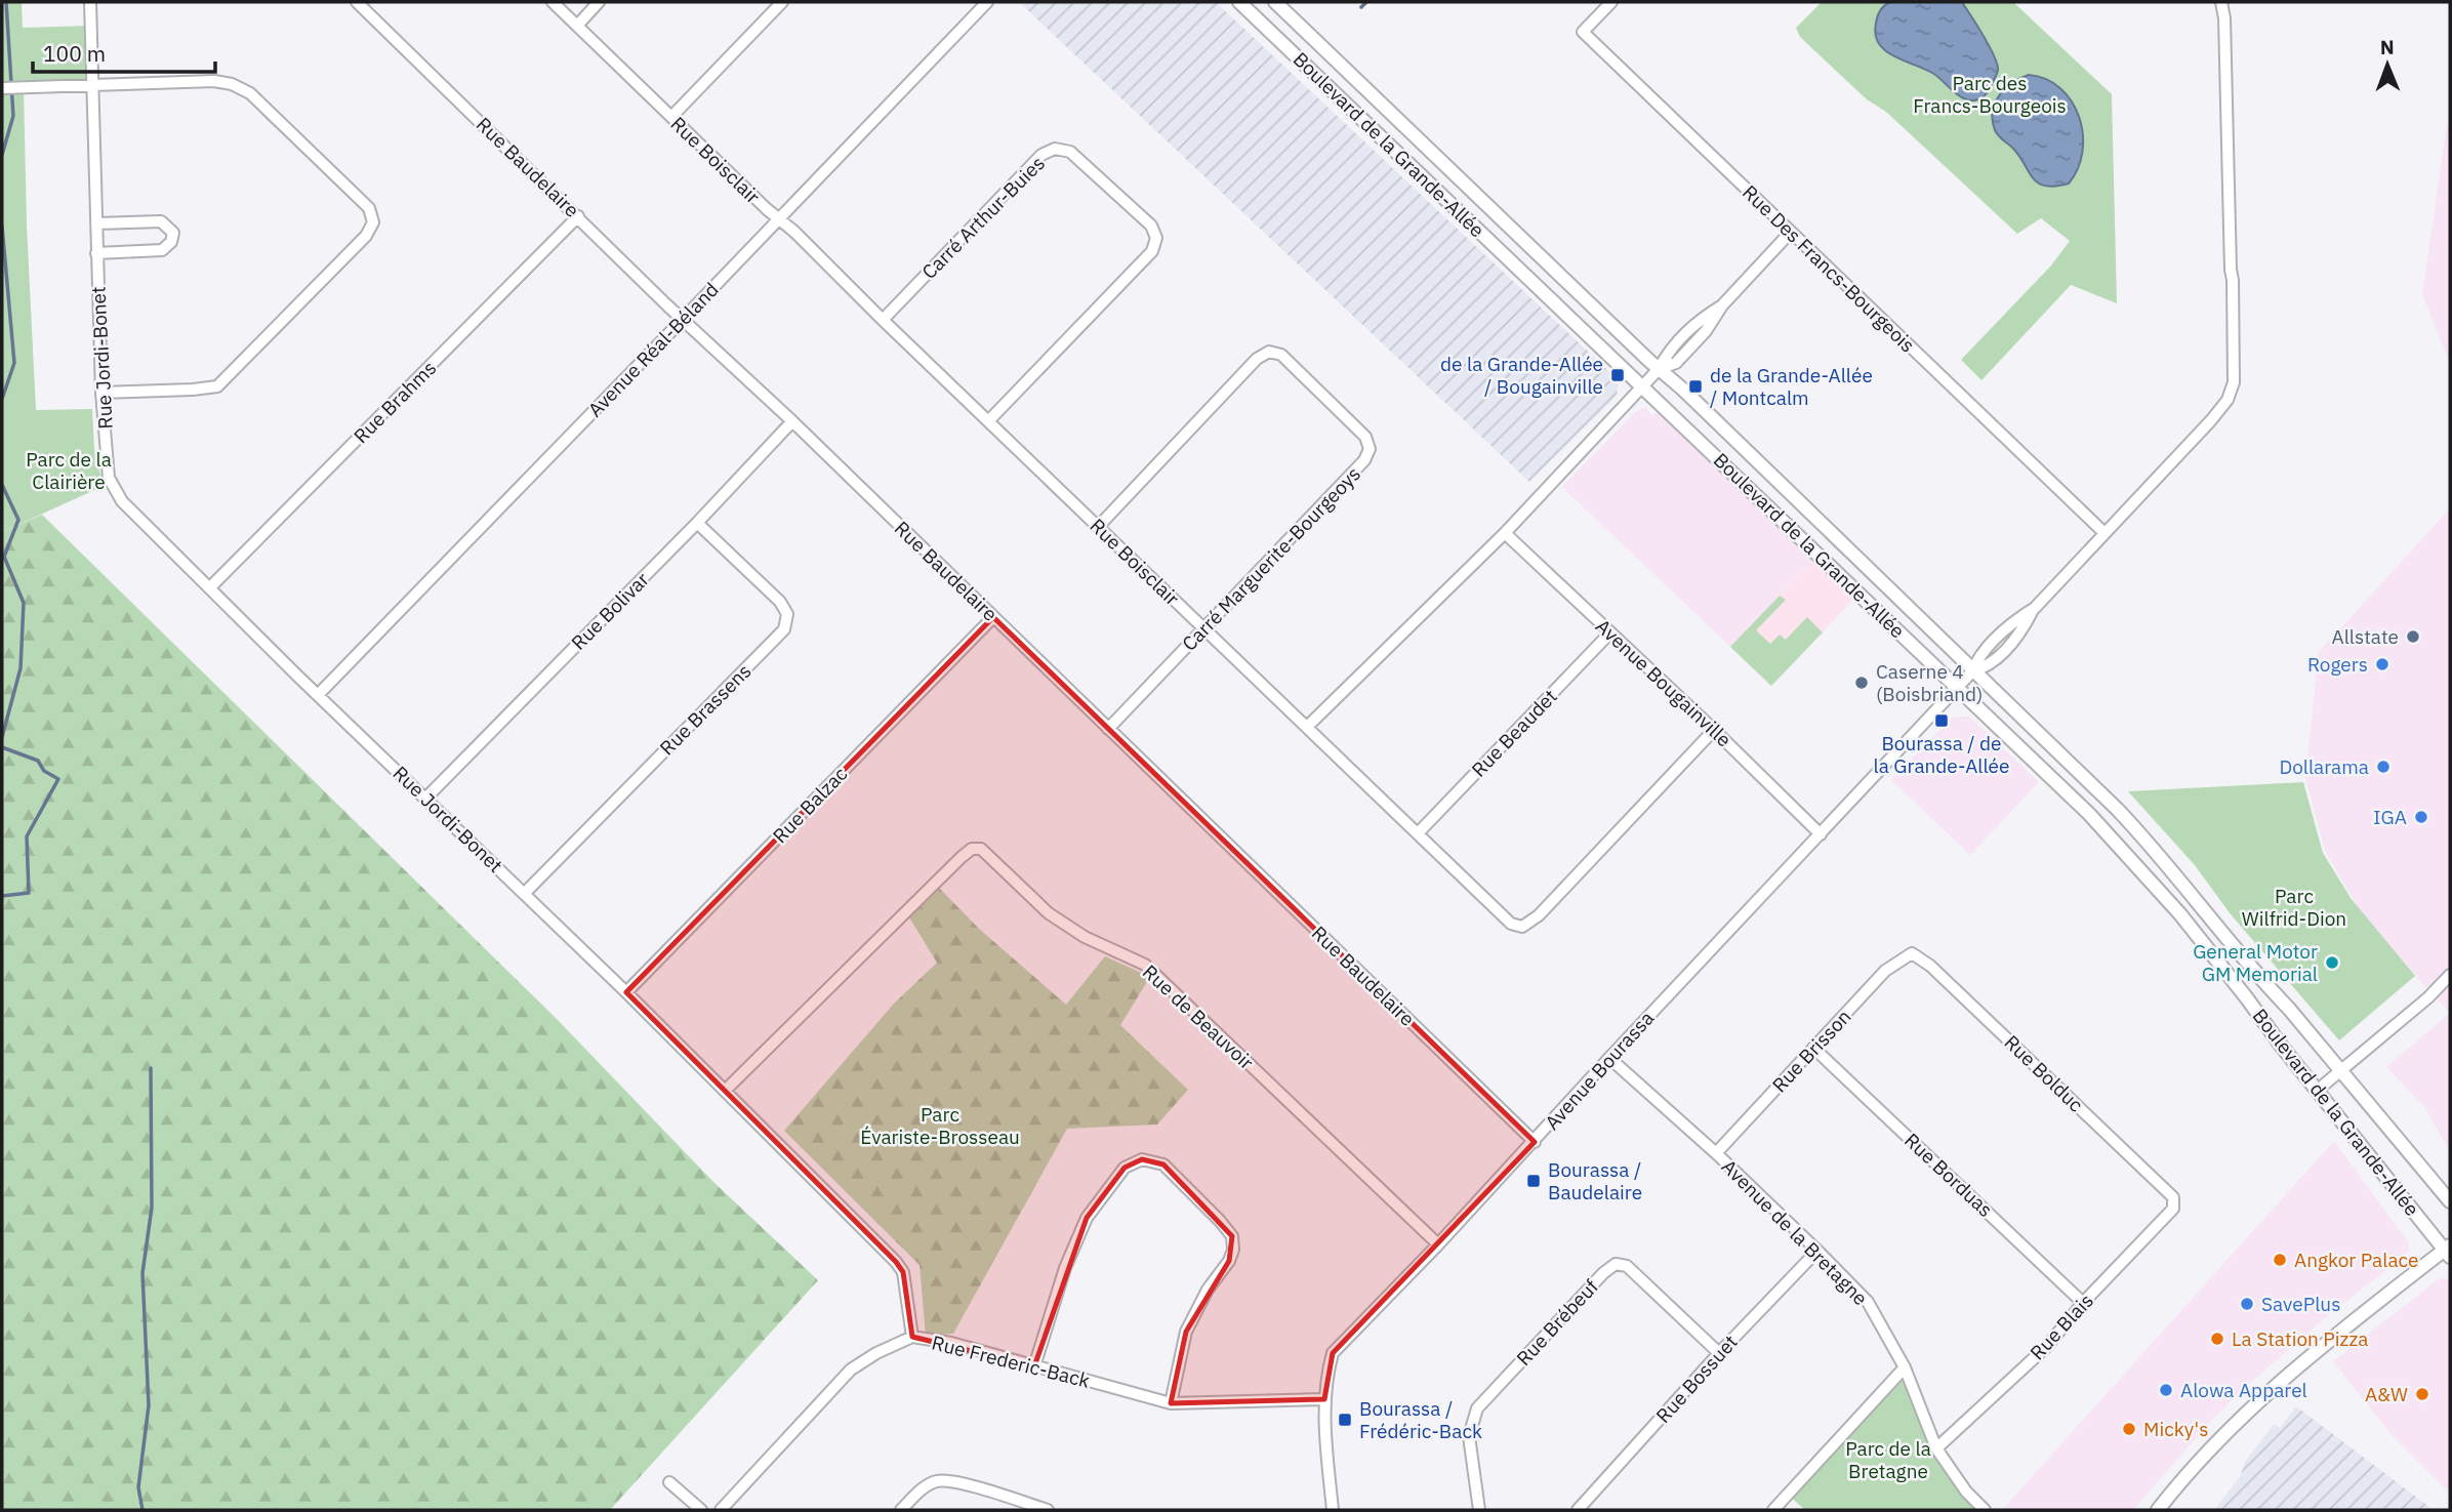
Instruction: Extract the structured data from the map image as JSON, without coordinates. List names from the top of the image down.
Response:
{
  "streets": {
    "street": [
      "Boulevard de la Grande-Allée",
      "Rue Boisclair",
      "Rue Baudelaire",
      "Carré Arthur-Buies",
      "Rue Des Francs-Bourgeois",
      "Avenue Réal-Béland",
      "Rue Jordi-Bonet",
      "Rue Brahms",
      "Carré Marguerite-Bourgeoys",
      "Rue Bolivar",
      "Avenue Bougainville",
      "Rue Brassens",
      "Rue Beaudet",
      "Rue Balzac",
      "Rue de Beauvoir",
      "Rue Brisson",
      "Avenue Bourassa",
      "Rue Bolduc",
      "Rue Borduas",
      "Avenue de la Bretagne",
      "Rue Brébeuf",
      "Rue Blais",
      "Rue Frederic-Back",
      "Rue Bossuet"
    ]
  },
  "crossings": [
    ["Boulevard de la Grande-Allée", "Avenue Bourassa"],
    ["Rue Boisclair", "Carré Arthur-Buies"],
    ["Rue Boisclair", "Avenue Réal-Béland"],
    ["Rue Boisclair", "Carré Marguerite-Bourgeoys"],
    ["Rue Boisclair", "Avenue Bougainville"],
    ["Rue Boisclair", "Rue Beaudet"],
    ["Rue Baudelaire", "Avenue Réal-Béland"],
    ["Rue Baudelaire", "Rue Brahms"],
    ["Rue Baudelaire", "Carré Marguerite-Bourgeoys"],
    ["Rue Baudelaire", "Rue Bolivar"],
    ["Rue Baudelaire", "Rue Balzac"],
    ["Rue Baudelaire", "Avenue Bourassa"],
    ["Avenue Réal-Béland", "Rue Jordi-Bonet"],
    ["Rue Jordi-Bonet", "Rue Brahms"],
    ["Rue Jordi-Bonet", "Rue Bolivar"],
    ["Rue Jordi-Bonet", "Rue Brassens"],
    ["Rue Jordi-Bonet", "Rue Balzac"],
    ["Rue Jordi-Bonet", "Rue de Beauvoir"],
    ["Rue Jordi-Bonet", "Rue Frederic-Back"],
    ["Rue Bolivar", "Rue Brassens"],
    ["Avenue Bougainville", "Rue Beaudet"],
    ["Avenue Bougainville", "Avenue Bourassa"],
    ["Rue de Beauvoir", "Avenue Bourassa"],
    ["Rue Brisson", "Rue Bolduc"],
    ["Rue Brisson", "Rue Borduas"],
    ["Rue Brisson", "Avenue de la Bretagne"],
    ["Avenue Bourassa", "Avenue de la Bretagne"],
    ["Avenue Bourassa", "Rue Frederic-Back"],
    ["Rue Bolduc", "Rue Blais"],
    ["Rue Borduas", "Rue Blais"],
    ["Avenue de la Bretagne", "Rue Blais"],
    ["Avenue de la Bretagne", "Rue Bossuet"],
    ["Rue Brébeuf", "Rue Bossuet"]
  ],
  "parks": [
    "Parc des Francs-Bourgeois",
    "Parc de la Clairière",
    "Parc Wilfrid-Dion",
    "Parc Évariste-Brosseau",
    "Parc de la Bretagne"
  ],
  "places": {
    "transit": [
      "de la Grande-Allée / Bougainville",
      "de la Grande-Allée / Montcalm",
      "Bourassa / de la Grande-Allée",
      "Bourassa / Baudelaire",
      "Bourassa / Frédéric-Back"
    ],
    "other": [
      "Allstate",
      "Rogers",
      "Caserne 4 (Boisbriand)",
      "Dollarama",
      "IGA",
      "General Motor GM Memorial",
      "Angkor Palace",
      "SavePlus",
      "La Station Pizza",
      "Alowa Apparel",
      "A&W",
      "Micky's"
    ]
  },
  "scale_bar": "100 m",
  "north": "top"
}
